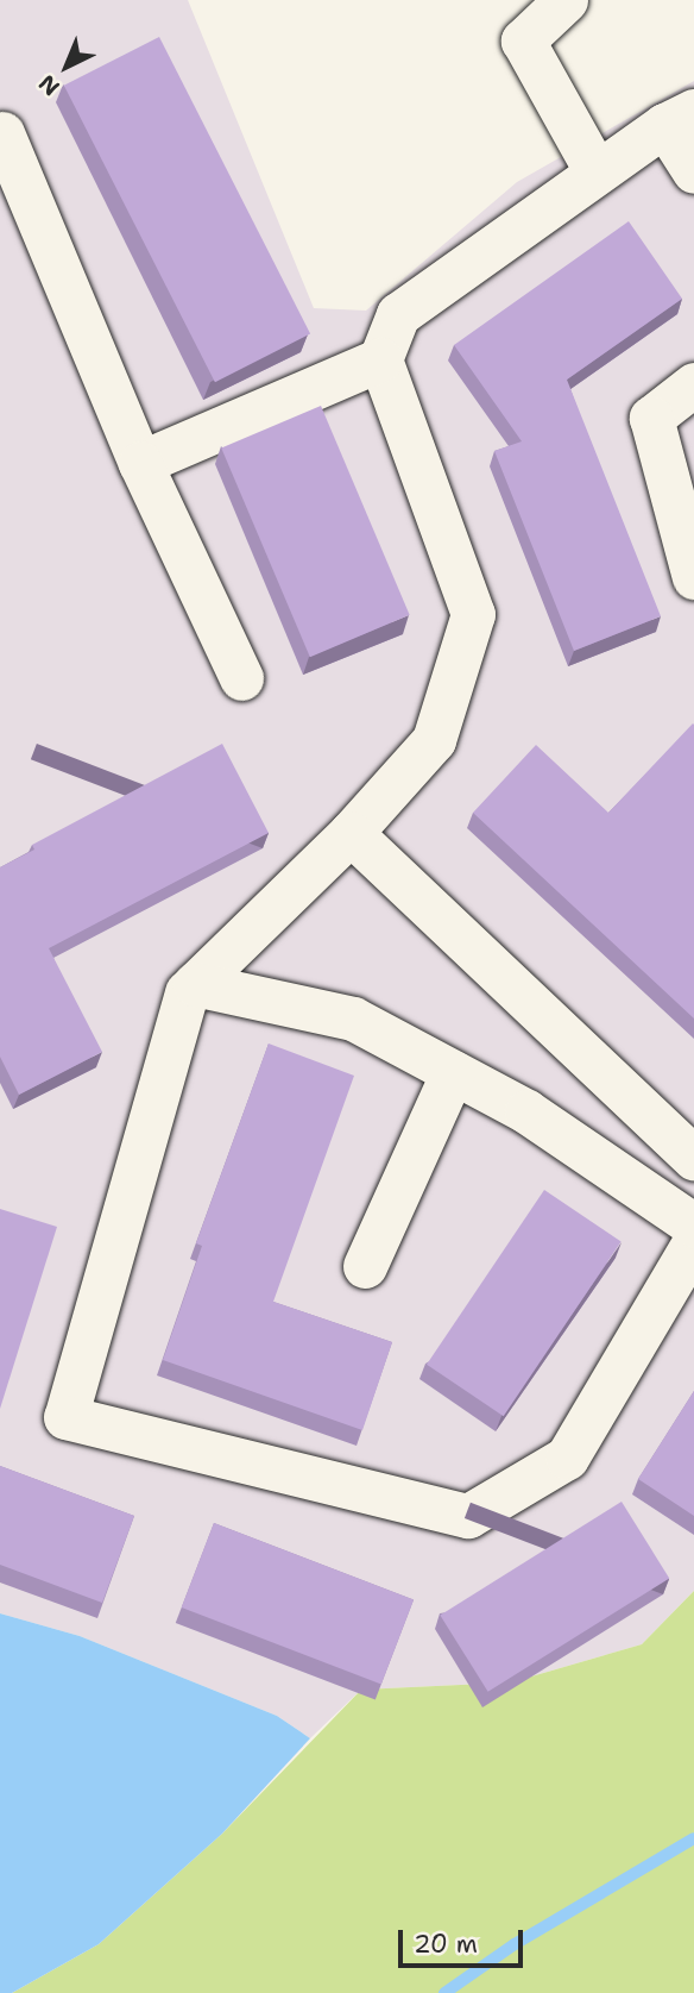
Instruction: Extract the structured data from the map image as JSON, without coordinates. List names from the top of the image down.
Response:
{
  "scale_bar": "20 m",
  "north": "bottom left"
}
